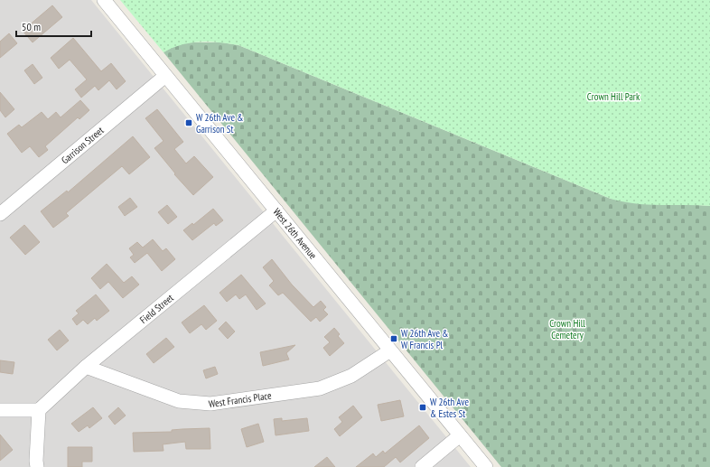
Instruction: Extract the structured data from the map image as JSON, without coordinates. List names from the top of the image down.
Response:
{
  "streets": {
    "street": [
      "Garrison Street",
      "West 26th Avenue",
      "Field Street",
      "West Francis Place"
    ]
  },
  "crossings": [
    ["Garrison Street", "West 26th Avenue"],
    ["West 26th Avenue", "Field Street"],
    ["West 26th Avenue", "West Francis Place"],
    ["Field Street", "West Francis Place"]
  ],
  "parks": ["Crown Hill Park", "Crown Hill Cemetery"],
  "places": {
    "transit": ["W 26th Ave & Garrison St", "W 26th Ave & W Francis Pl", "W 26th Ave & Estes St"]
  },
  "scale_bar": "50 m"
}
